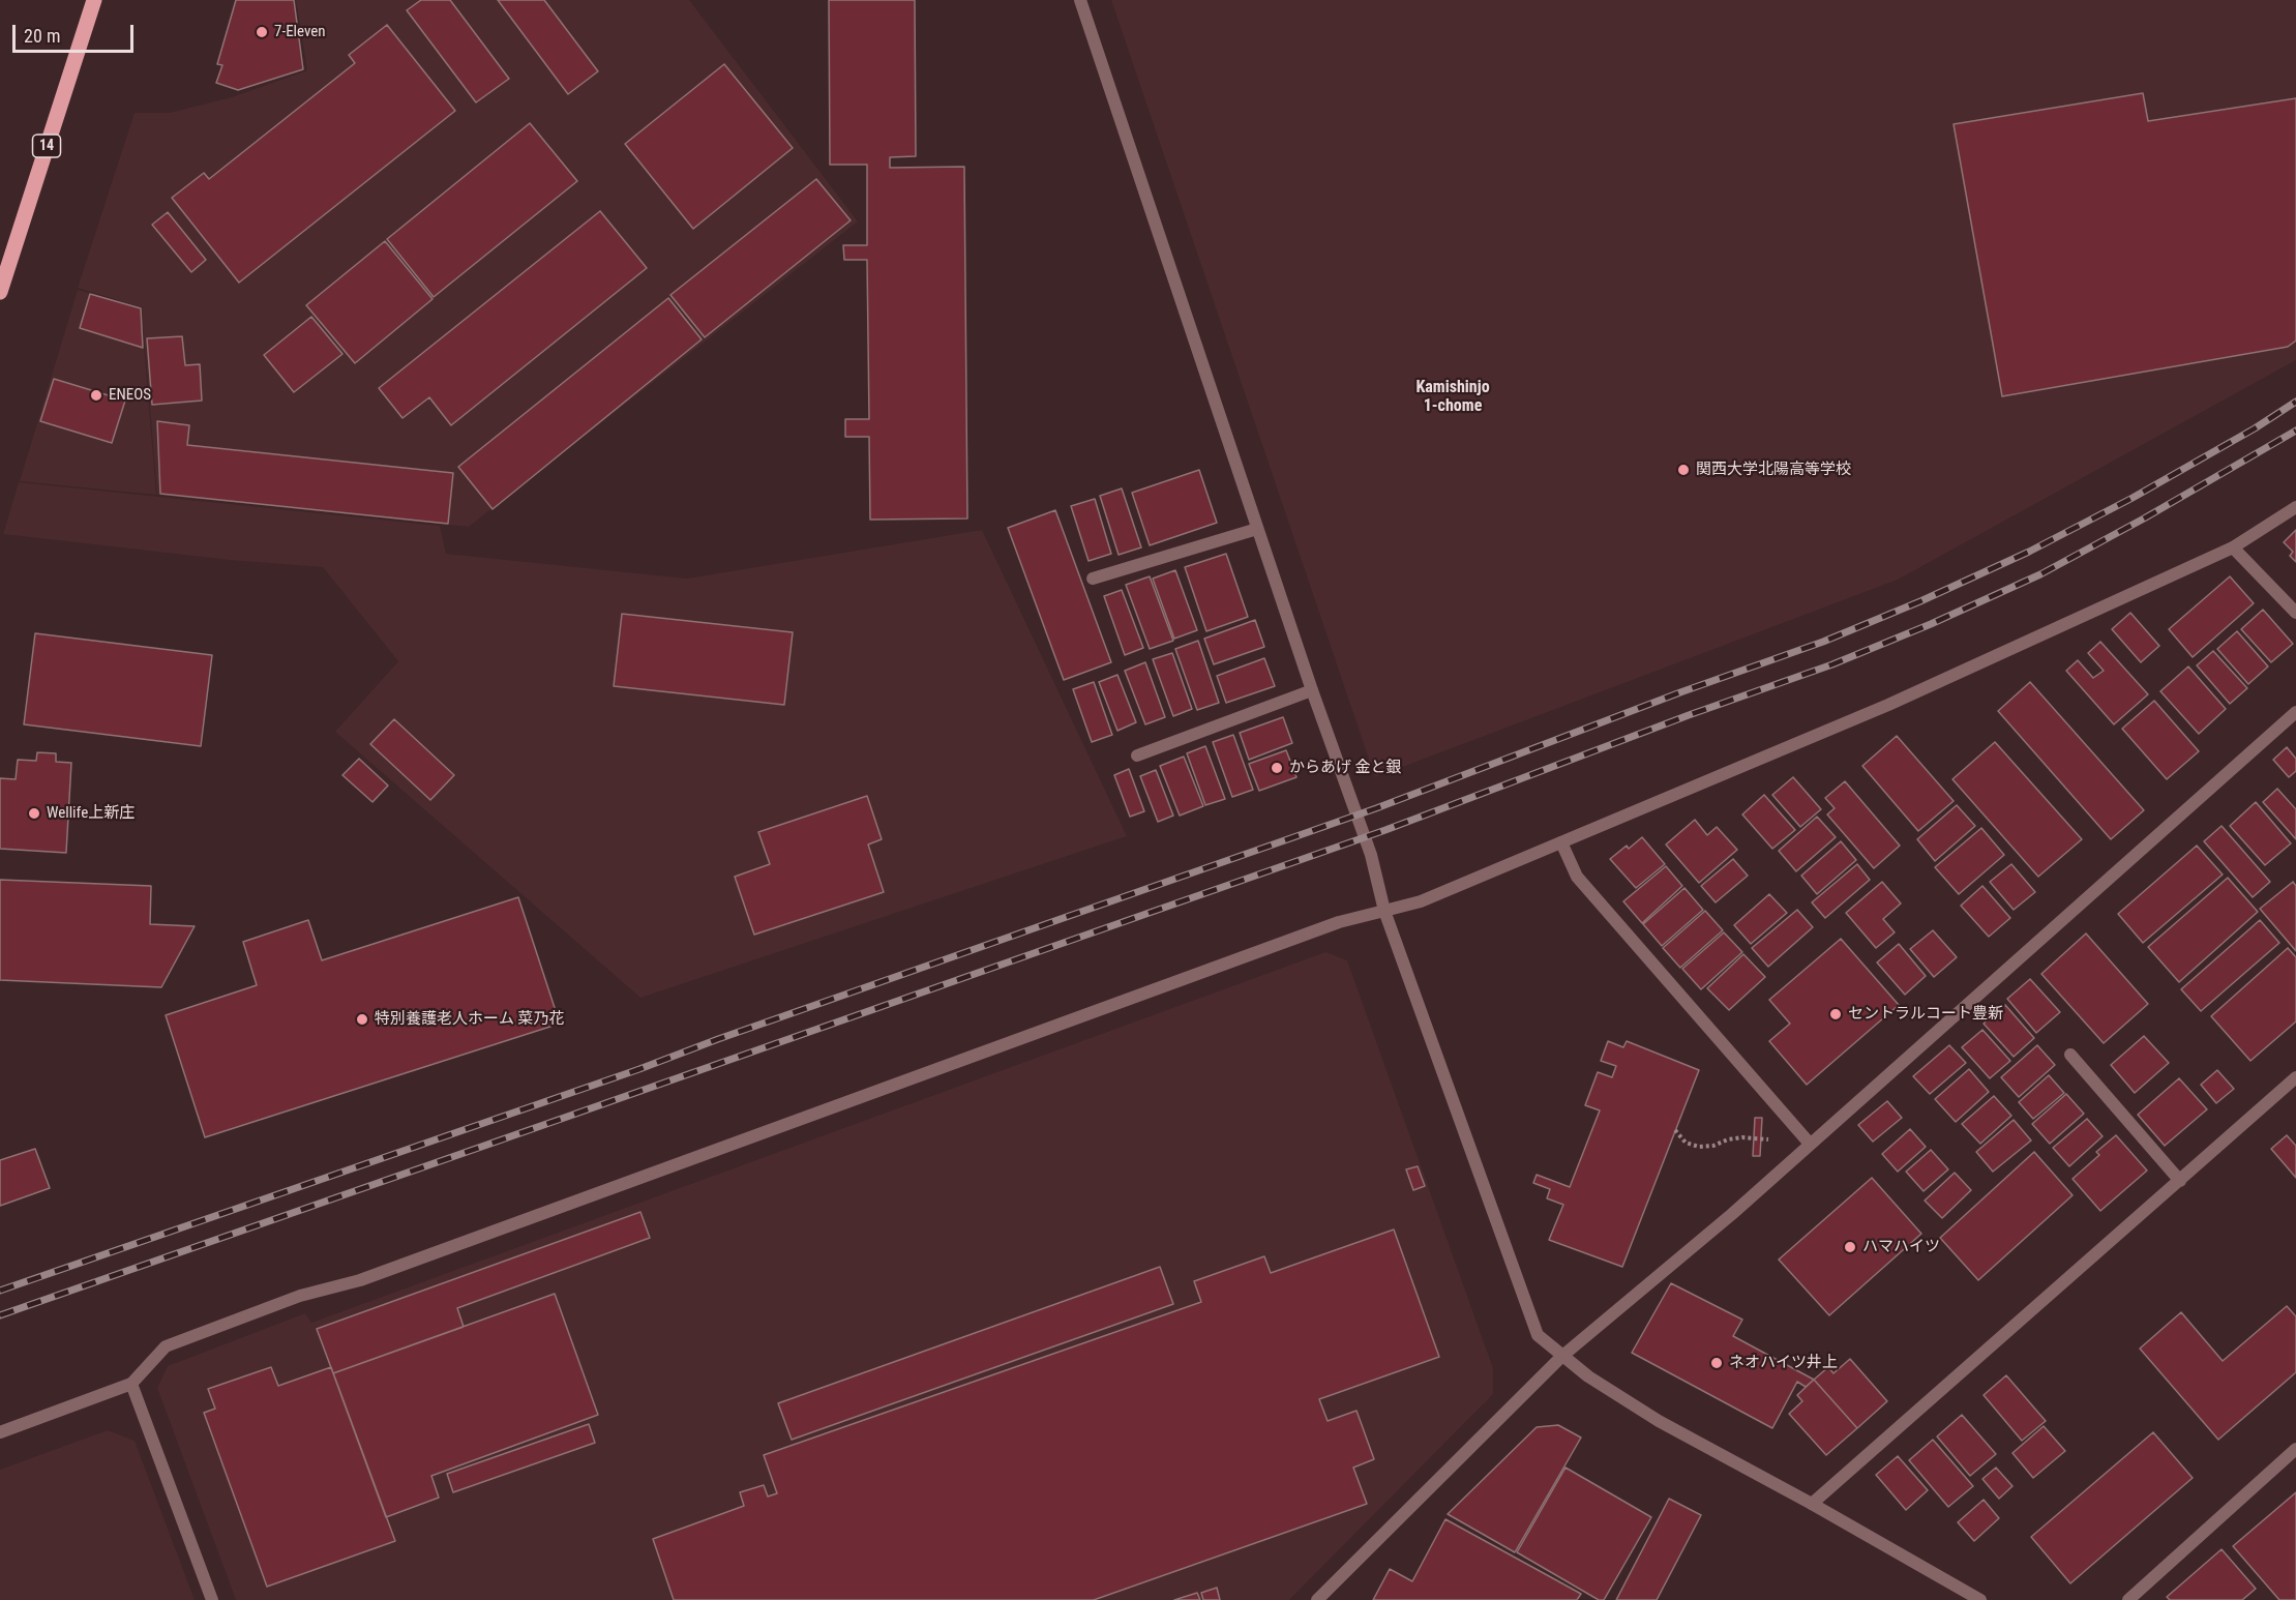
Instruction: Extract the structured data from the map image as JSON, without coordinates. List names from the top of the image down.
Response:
{
  "streets": {
    "main road": ["14"]
  },
  "districts": ["Kamishinjo 1-chome"],
  "places": [
    "7-Eleven",
    "ENEOS",
    "関西大学北陽高等学校",
    "からあげ 金と銀",
    "Wellife上新庄",
    "セントラルコート豊新",
    "特別養護老人ホーム 菜乃花",
    "ハマハイツ",
    "ネオハイツ井上"
  ],
  "scale_bar": "20 m"
}
